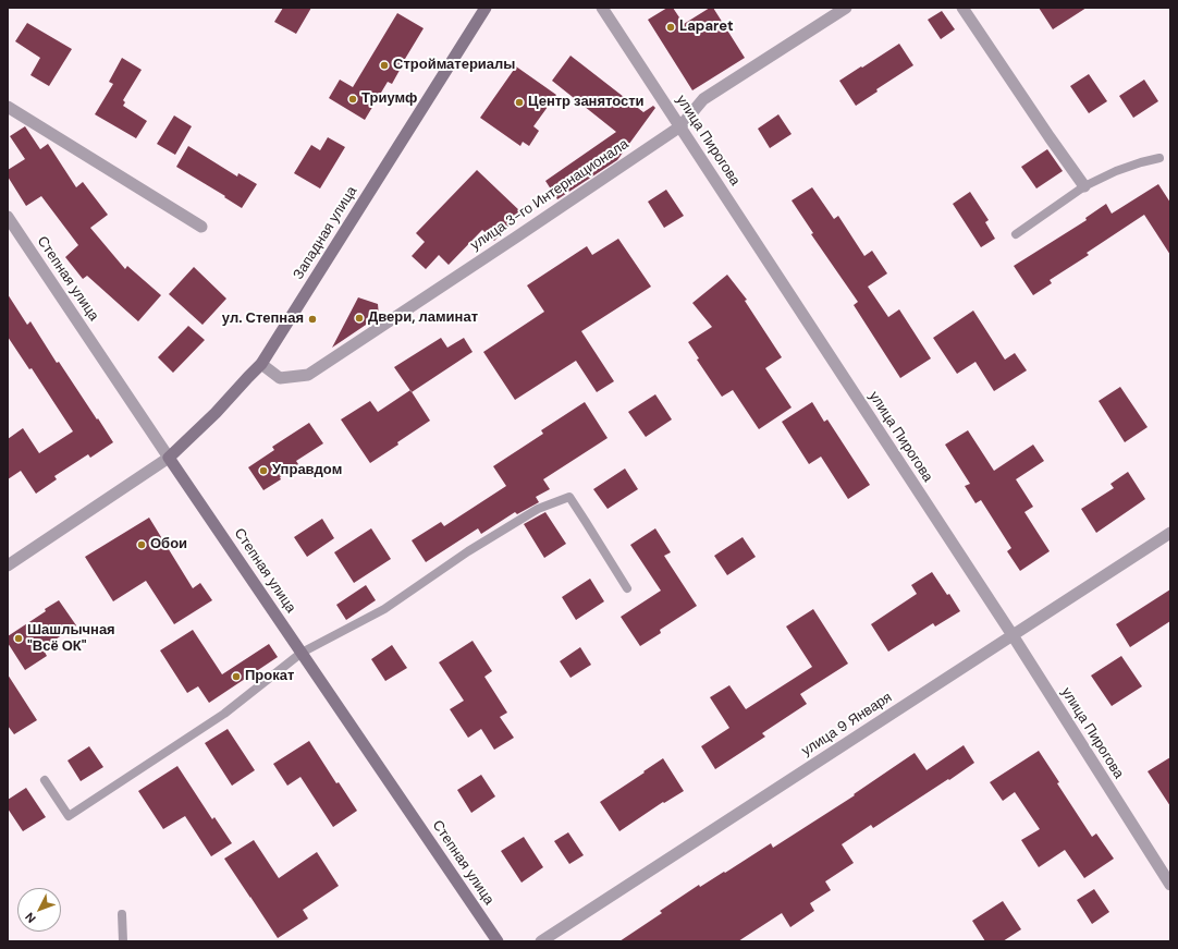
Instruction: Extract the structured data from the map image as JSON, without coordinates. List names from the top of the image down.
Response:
{
  "streets": {
    "main road": ["Западная улица", "Степная улица"],
    "street": ["улица Пирогова", "улица 3-го Интернационала", "улица 9 Января"]
  },
  "crossings": [
    ["улица Пирогова", "улица 3-го Интернационала"],
    ["улица Пирогова", "улица 9 Января"],
    ["улица 3-го Интернационала", "Западная улица"],
    ["Западная улица", "Степная улица"]
  ],
  "places": [
    "Laparet",
    "Стройматериалы",
    "Триумф",
    "Центр занятости",
    "Двери, ламинат",
    "ул. Степная",
    "Управдом",
    "Обои",
    "Шашлычная \"Всё ОК\"",
    "Прокат"
  ],
  "north": "bottom left"
}
